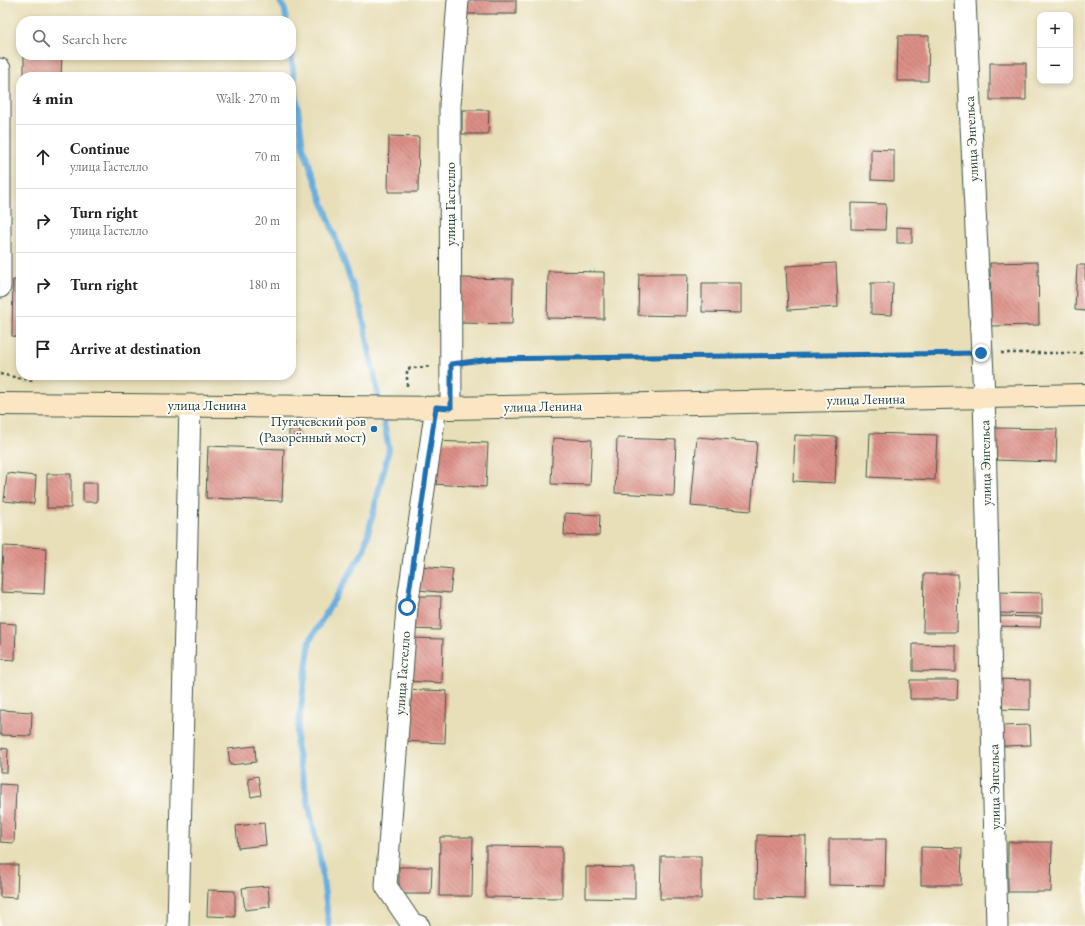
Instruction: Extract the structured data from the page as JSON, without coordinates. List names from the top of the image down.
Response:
{
  "streets": {
    "main road": ["улица Ленина"],
    "street": ["улица Энгельса", "улица Гастелло"]
  },
  "crossings": [
    ["улица Энгельса", "улица Ленина"],
    ["улица Гастелло", "улица Ленина"]
  ],
  "places": ["Пугачевский ров (Разорённый мост)"],
  "page": {
    "map_buttons": ["+", "−"],
    "search": "Search here",
    "heading": ["4 min", "Walk · 270 m"],
    "list": [
      ["Continue", "улица Гастелло", "70 m"],
      ["Turn right", "улица Гастелло", "20 m"],
      ["Turn right", "180 m"],
      "Arrive at destination"
    ]
  }
}
